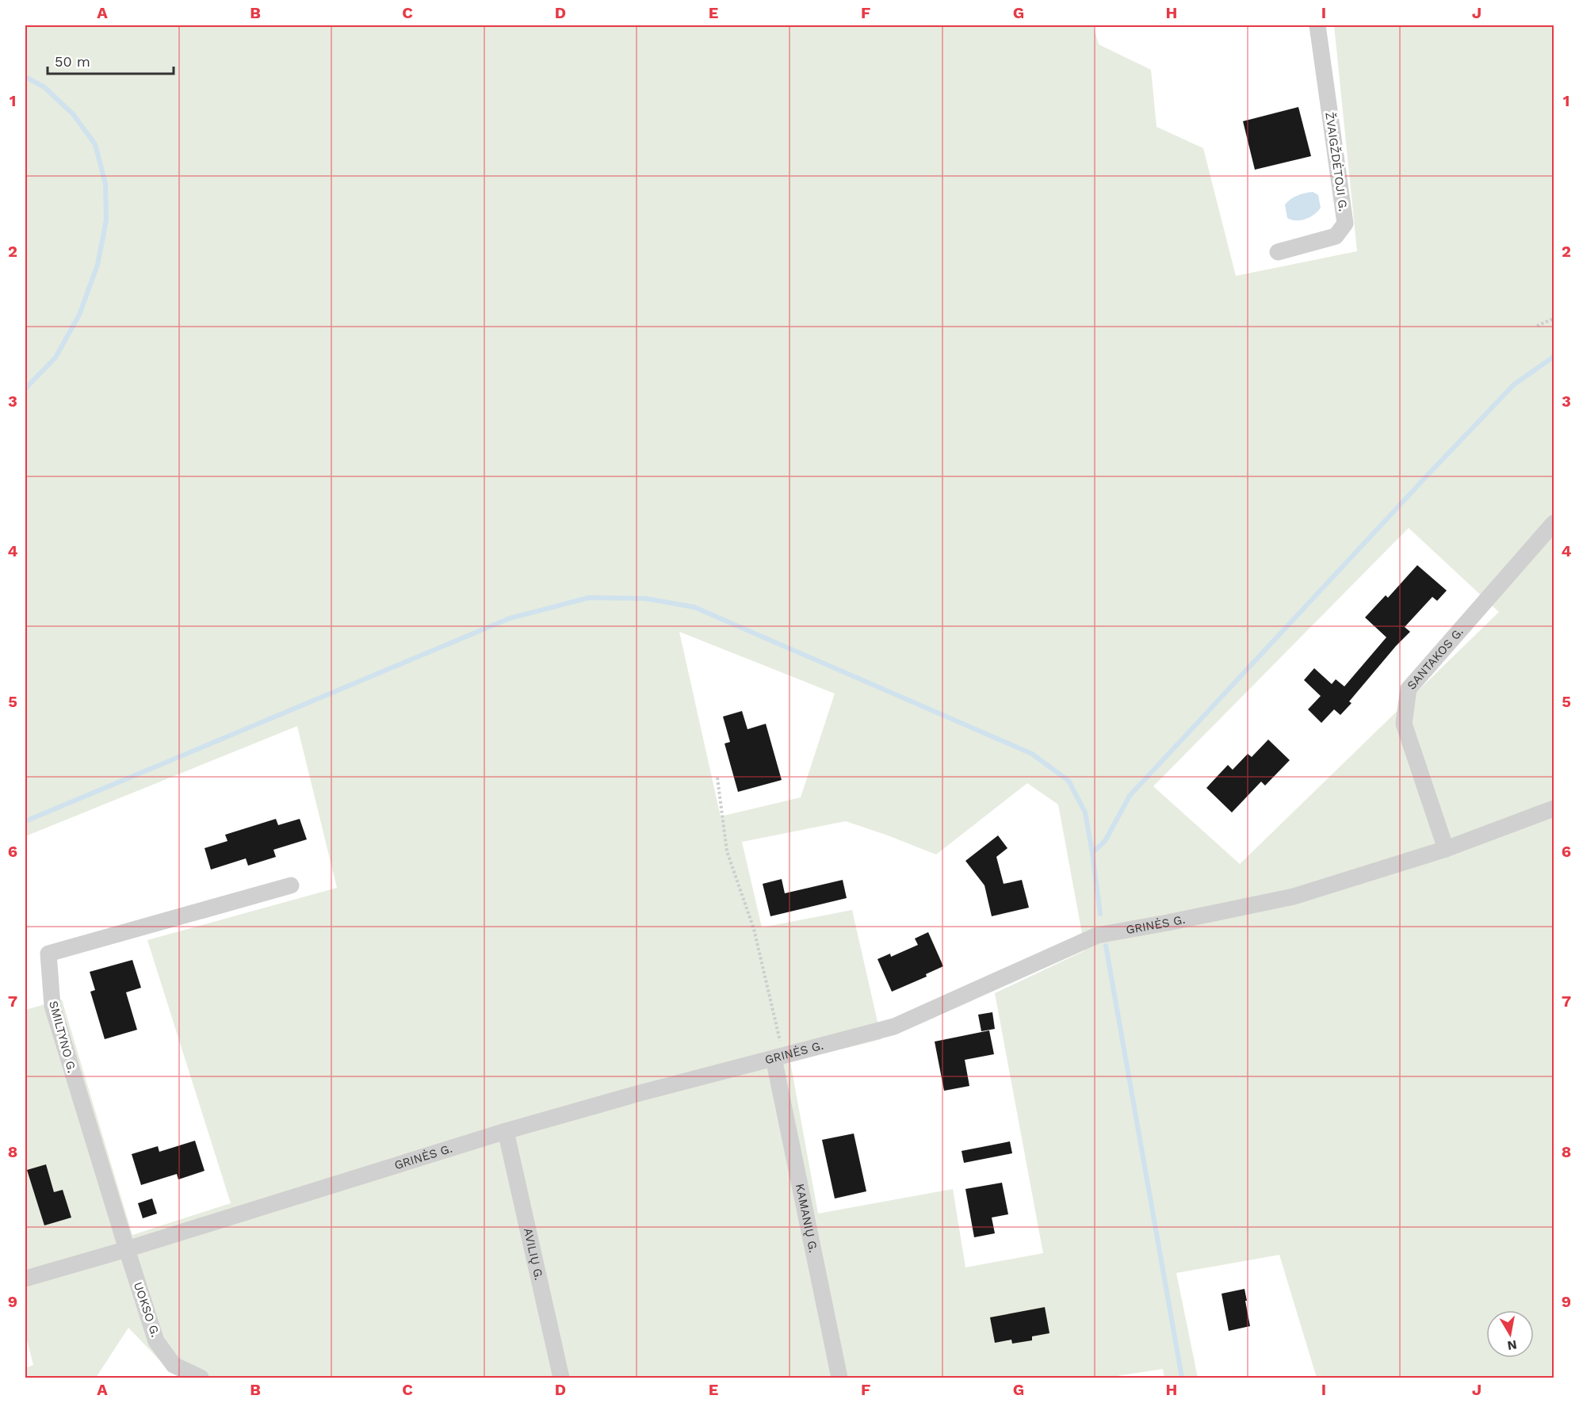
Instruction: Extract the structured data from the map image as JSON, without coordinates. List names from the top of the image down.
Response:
{
  "streets": {
    "street": [
      "ŽVAIGŽDĖTOJI G.",
      "SANTAKOS G.",
      "GRINĖS G.",
      "SMILTYNO G.",
      "KAMANIŲ G.",
      "AVILIŲ G.",
      "UOKSO G."
    ]
  },
  "crossings": [
    ["SANTAKOS G.", "GRINĖS G."],
    ["GRINĖS G.", "SMILTYNO G."],
    ["GRINĖS G.", "KAMANIŲ G."],
    ["GRINĖS G.", "AVILIŲ G."],
    ["GRINĖS G.", "UOKSO G."],
    ["SMILTYNO G.", "UOKSO G."]
  ],
  "scale_bar": "50 m",
  "north": "bottom",
  "grid": {
    "columns": [
      "A",
      "B",
      "C",
      "D",
      "E",
      "F",
      "G",
      "H",
      "I",
      "J"
    ],
    "rows": [
      "1",
      "2",
      "3",
      "4",
      "5",
      "6",
      "7",
      "8",
      "9"
    ]
  }
}
